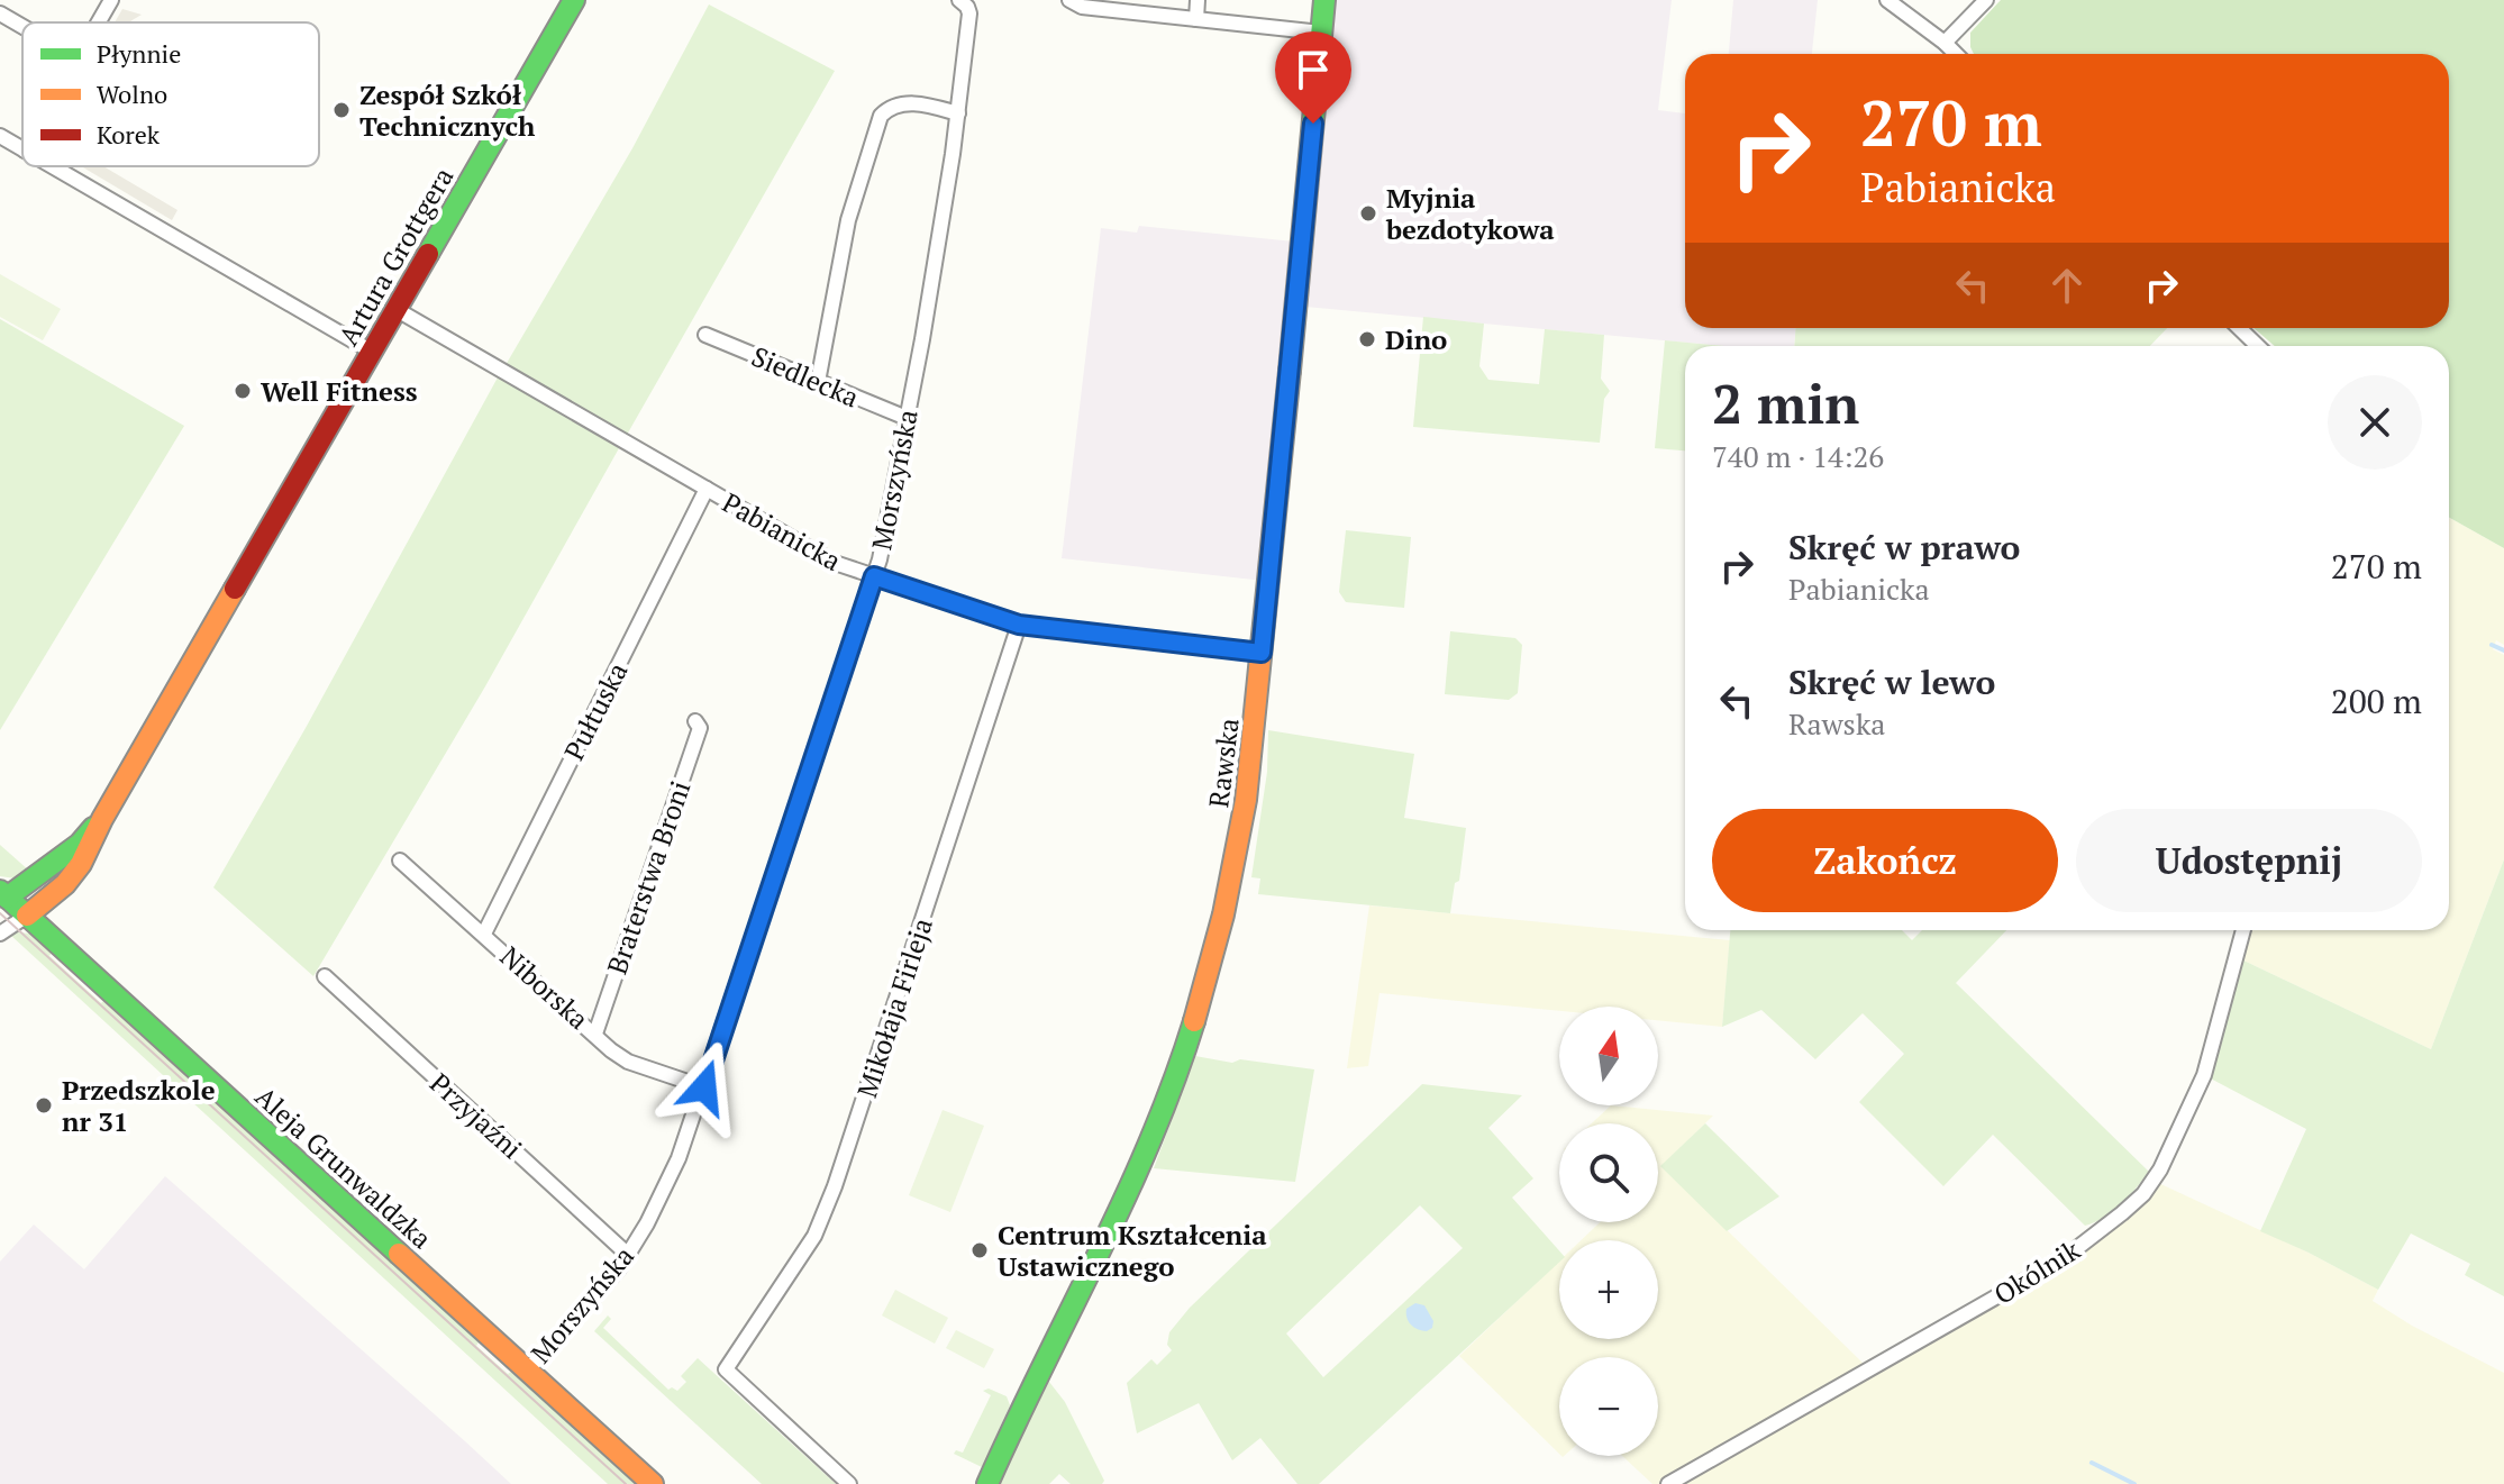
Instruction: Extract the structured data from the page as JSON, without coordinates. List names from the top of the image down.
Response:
{
  "streets": {
    "main road": ["Artura Grottgera", "Rawska", "Aleja Grunwaldzka"],
    "street": [
      "Siedlecka",
      "Morszyńska",
      "Pabianicka",
      "Pułtuska",
      "Braterstwa Broni",
      "Niborska",
      "Mikołaja Firleja",
      "Przyjaźni",
      "Okólnik"
    ]
  },
  "crossings": [
    ["Artura Grottgera", "Pabianicka"],
    ["Artura Grottgera", "Aleja Grunwaldzka"],
    ["Siedlecka", "Morszyńska"],
    ["Morszyńska", "Pabianicka"],
    ["Morszyńska", "Niborska"],
    ["Morszyńska", "Przyjaźni"],
    ["Morszyńska", "Aleja Grunwaldzka"],
    ["Pabianicka", "Pułtuska"],
    ["Pabianicka", "Rawska"],
    ["Pabianicka", "Mikołaja Firleja"],
    ["Pułtuska", "Niborska"],
    ["Braterstwa Broni", "Niborska"]
  ],
  "places": [
    "Zespół Szkół Technicznych",
    "Myjnia bezdotykowa",
    "Dino",
    "Well Fitness",
    "Przedszkole nr 31",
    "Centrum Kształcenia Ustawicznego"
  ],
  "legend": ["Płynnie", "Wolno", "Korek"],
  "north": "top",
  "page": {
    "turn": ["270 m", "Pabianicka"],
    "heading": ["2 min", "740 m · 14:26"],
    "list": [
      {
        "name": "Skręć w prawo",
        "note": "Pabianicka",
        "value": "270 m"
      },
      {
        "name": "Skręć w lewo",
        "note": "Rawska",
        "value": "200 m"
      }
    ],
    "buttons": ["Zakończ", "Udostępnij"],
    "map_buttons": ["+", "−"]
  }
}
